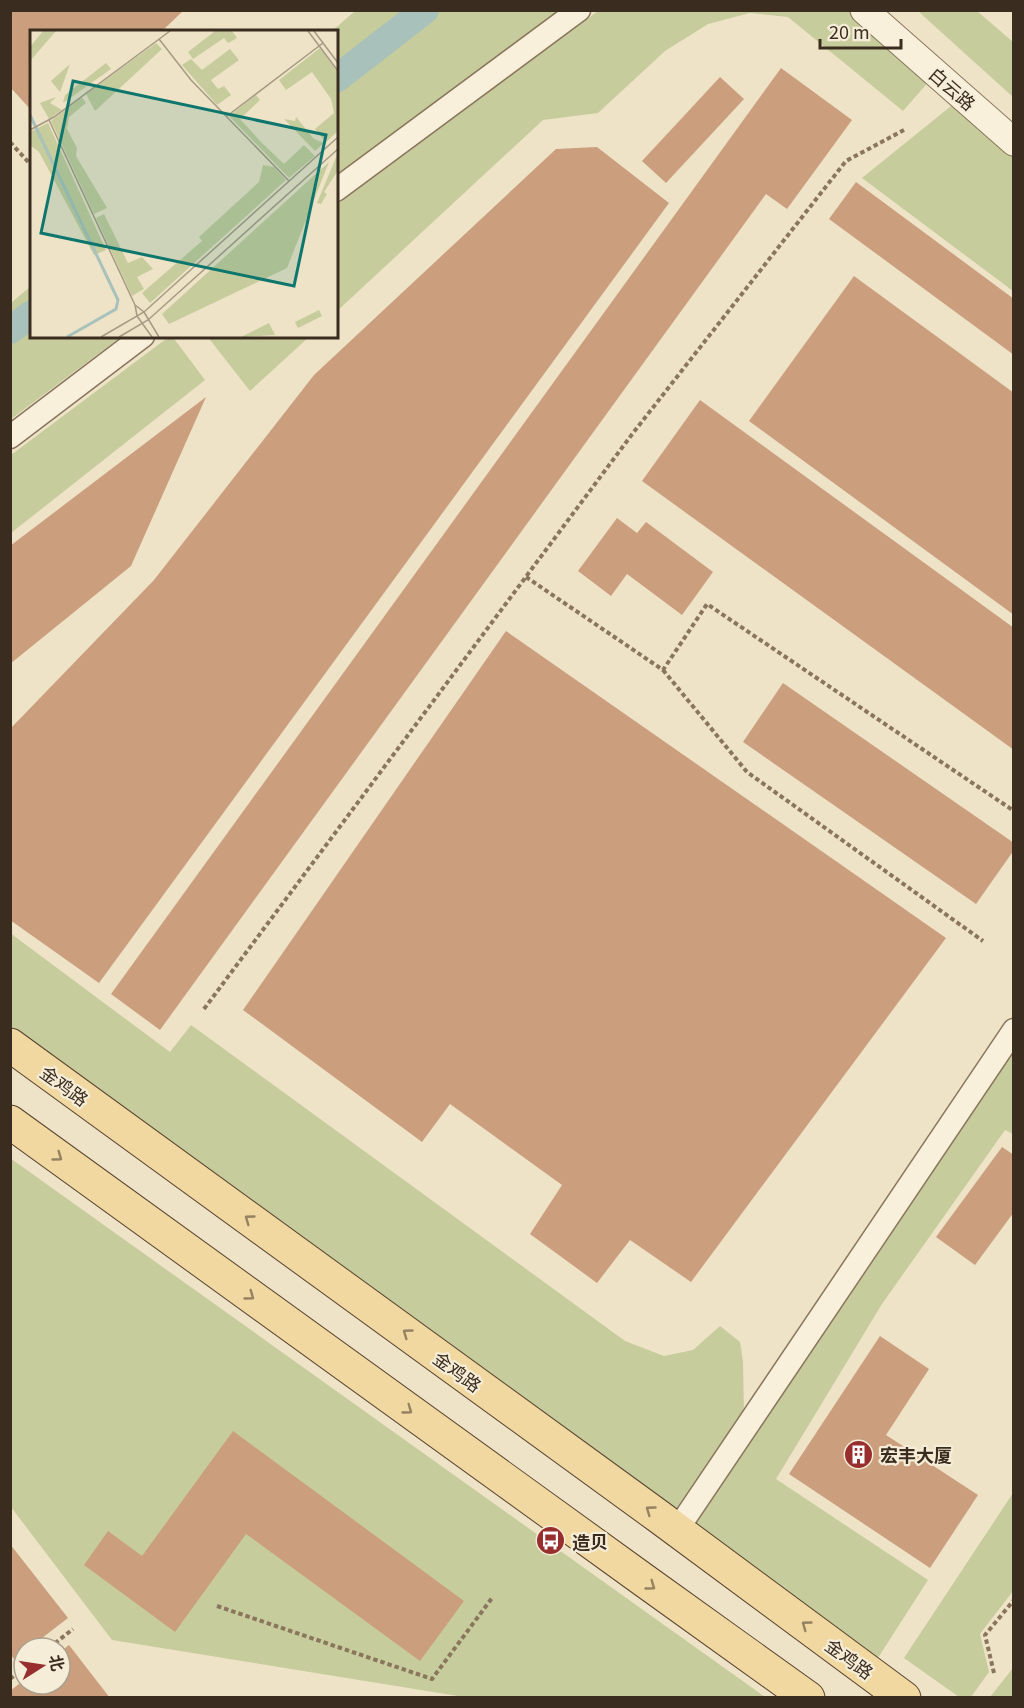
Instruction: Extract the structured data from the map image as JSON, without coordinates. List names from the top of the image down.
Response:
{
  "streets": {
    "main road": ["金鸡路"],
    "street": ["白云路"]
  },
  "places": {
    "building": ["宏丰大厦"],
    "bus stop": ["造贝"]
  },
  "scale_bar": "20 m",
  "north": "right"
}
